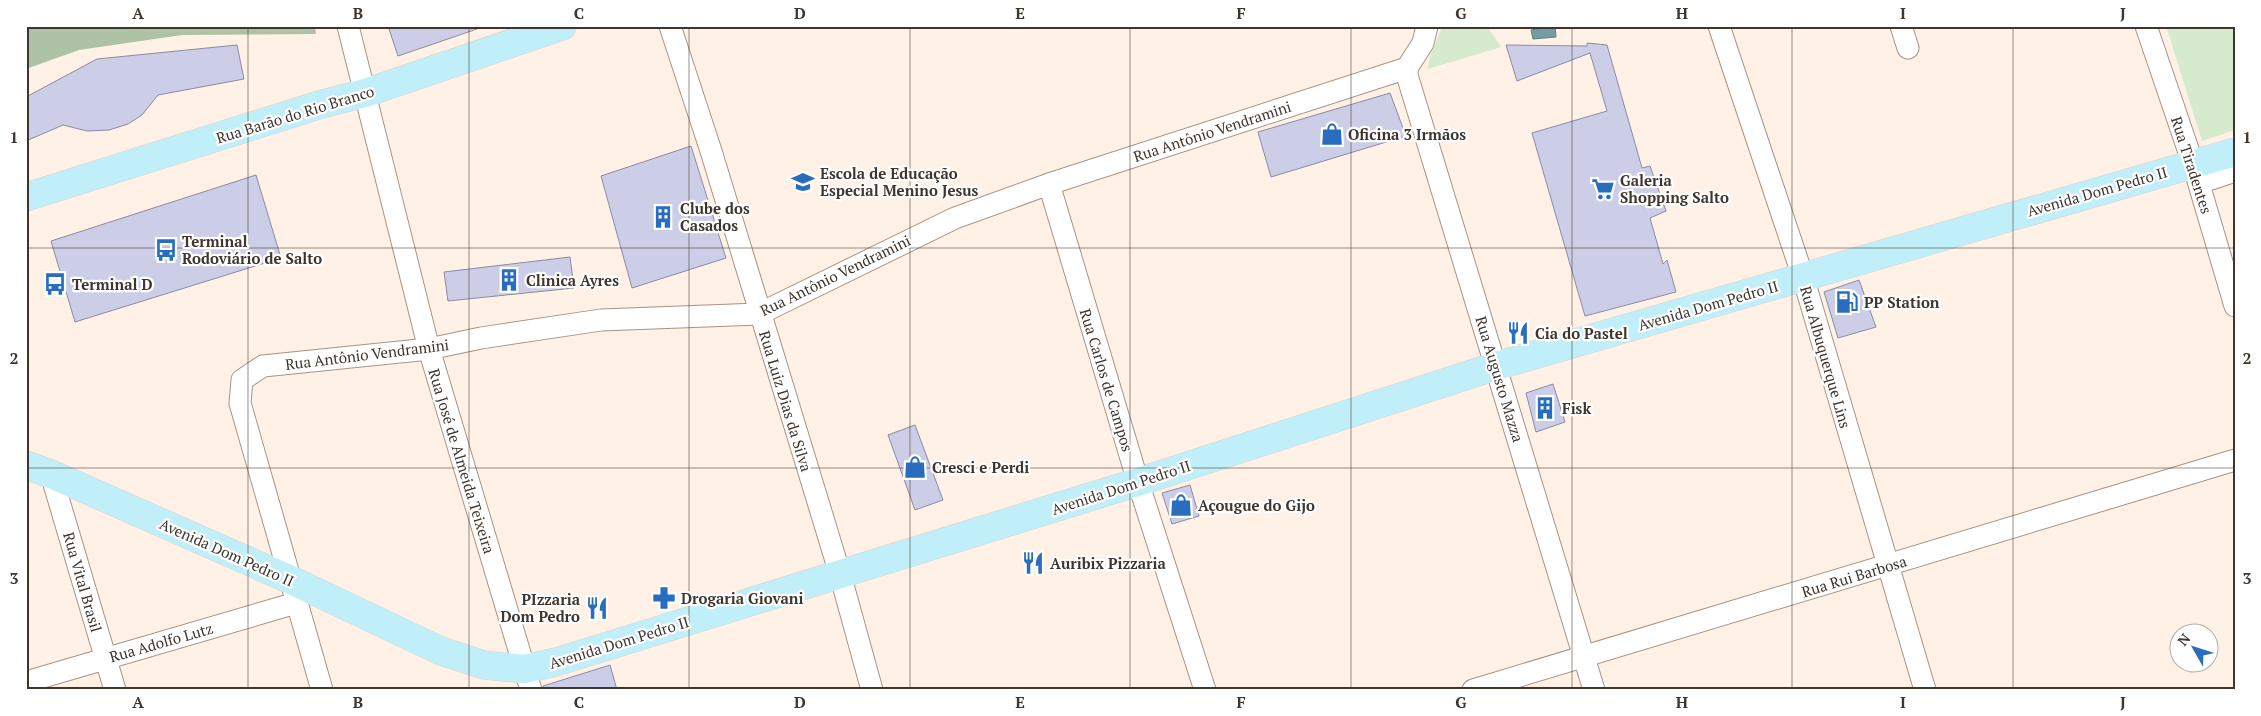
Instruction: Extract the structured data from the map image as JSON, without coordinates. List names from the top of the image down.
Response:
{
  "streets": {
    "main road": ["Rua Barão do Rio Branco", "Avenida Dom Pedro II"],
    "street": [
      "Rua Antônio Vendramini",
      "Rua Tiradentes",
      "Rua Albuquerque Lins",
      "Rua Augusto Mazza",
      "Rua Carlos de Campos",
      "Rua Luiz Dias da Silva",
      "Rua José de Almeida Teixeira",
      "Rua Rui Barbosa",
      "Rua Vital Brasil",
      "Rua Adolfo Lutz"
    ]
  },
  "crossings": [
    ["Rua Barão do Rio Branco", "Rua José de Almeida Teixeira"],
    ["Rua Antônio Vendramini", "Avenida Dom Pedro II"],
    ["Rua Antônio Vendramini", "Rua Augusto Mazza"],
    ["Rua Antônio Vendramini", "Rua Carlos de Campos"],
    ["Rua Antônio Vendramini", "Rua Luiz Dias da Silva"],
    ["Rua Antônio Vendramini", "Rua José de Almeida Teixeira"],
    ["Rua Antônio Vendramini", "Rua Adolfo Lutz"],
    ["Rua Tiradentes", "Avenida Dom Pedro II"],
    ["Avenida Dom Pedro II", "Rua Albuquerque Lins"],
    ["Avenida Dom Pedro II", "Rua Augusto Mazza"],
    ["Avenida Dom Pedro II", "Rua Carlos de Campos"],
    ["Avenida Dom Pedro II", "Rua Luiz Dias da Silva"],
    ["Avenida Dom Pedro II", "Rua José de Almeida Teixeira"],
    ["Avenida Dom Pedro II", "Rua Vital Brasil"],
    ["Avenida Dom Pedro II", "Rua Adolfo Lutz"],
    ["Rua Albuquerque Lins", "Rua Rui Barbosa"],
    ["Rua Augusto Mazza", "Rua Rui Barbosa"],
    ["Rua Vital Brasil", "Rua Adolfo Lutz"]
  ],
  "places": {
    "shop": ["Oficina 3 Irmãos", "Cresci e Perdi", "Açougue do Gijo"],
    "school or university": ["Escola de Educação Especial Menino Jesus"],
    "supermarket": ["Galeria Shopping Salto"],
    "building": ["Clube dos Casados", "Clinica Ayres", "Fisk"],
    "bus stop": ["Terminal Rodoviário de Salto", "Terminal D"],
    "fuel station": ["PP Station"],
    "restaurant": ["Cia do Pastel", "Auribix Pizzaria", "PIzzaria Dom Pedro"],
    "pharmacy": ["Drogaria Giovani"]
  },
  "north": "top left",
  "grid": {
    "columns": [
      "A",
      "B",
      "C",
      "D",
      "E",
      "F",
      "G",
      "H",
      "I",
      "J"
    ],
    "rows": ["1", "2", "3"]
  }
}
